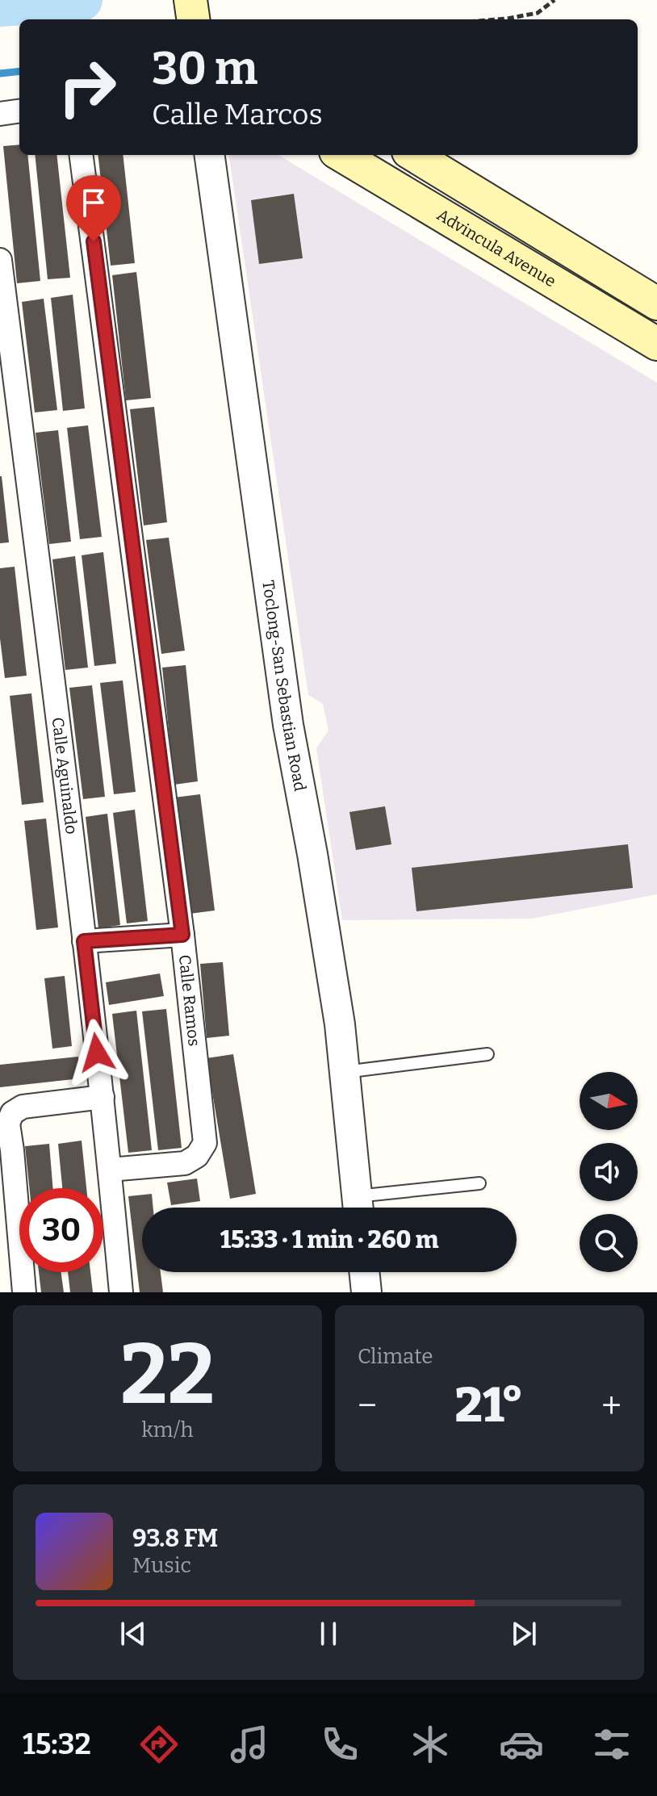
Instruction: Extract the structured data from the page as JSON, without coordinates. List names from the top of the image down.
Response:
{
  "streets": {
    "main road": ["Advincula Avenue"],
    "street": ["Toclong-San Sebastian Road", "Calle Aguinaldo", "Calle Ramos"]
  },
  "crossings": [
    ["Calle Aguinaldo", "Calle Ramos"]
  ],
  "north": "right",
  "page": {
    "turn": ["30 m", "Calle Marcos"],
    "limit": "30",
    "trip": "15:33 · 1 min · 260 m",
    "tile": [
      ["22", "km/h"],
      "Climate"
    ],
    "heat": ["−", "21°", "+"],
    "song": ["93.8 FM", "Music"],
    "tabs": "15:32"
  }
}
